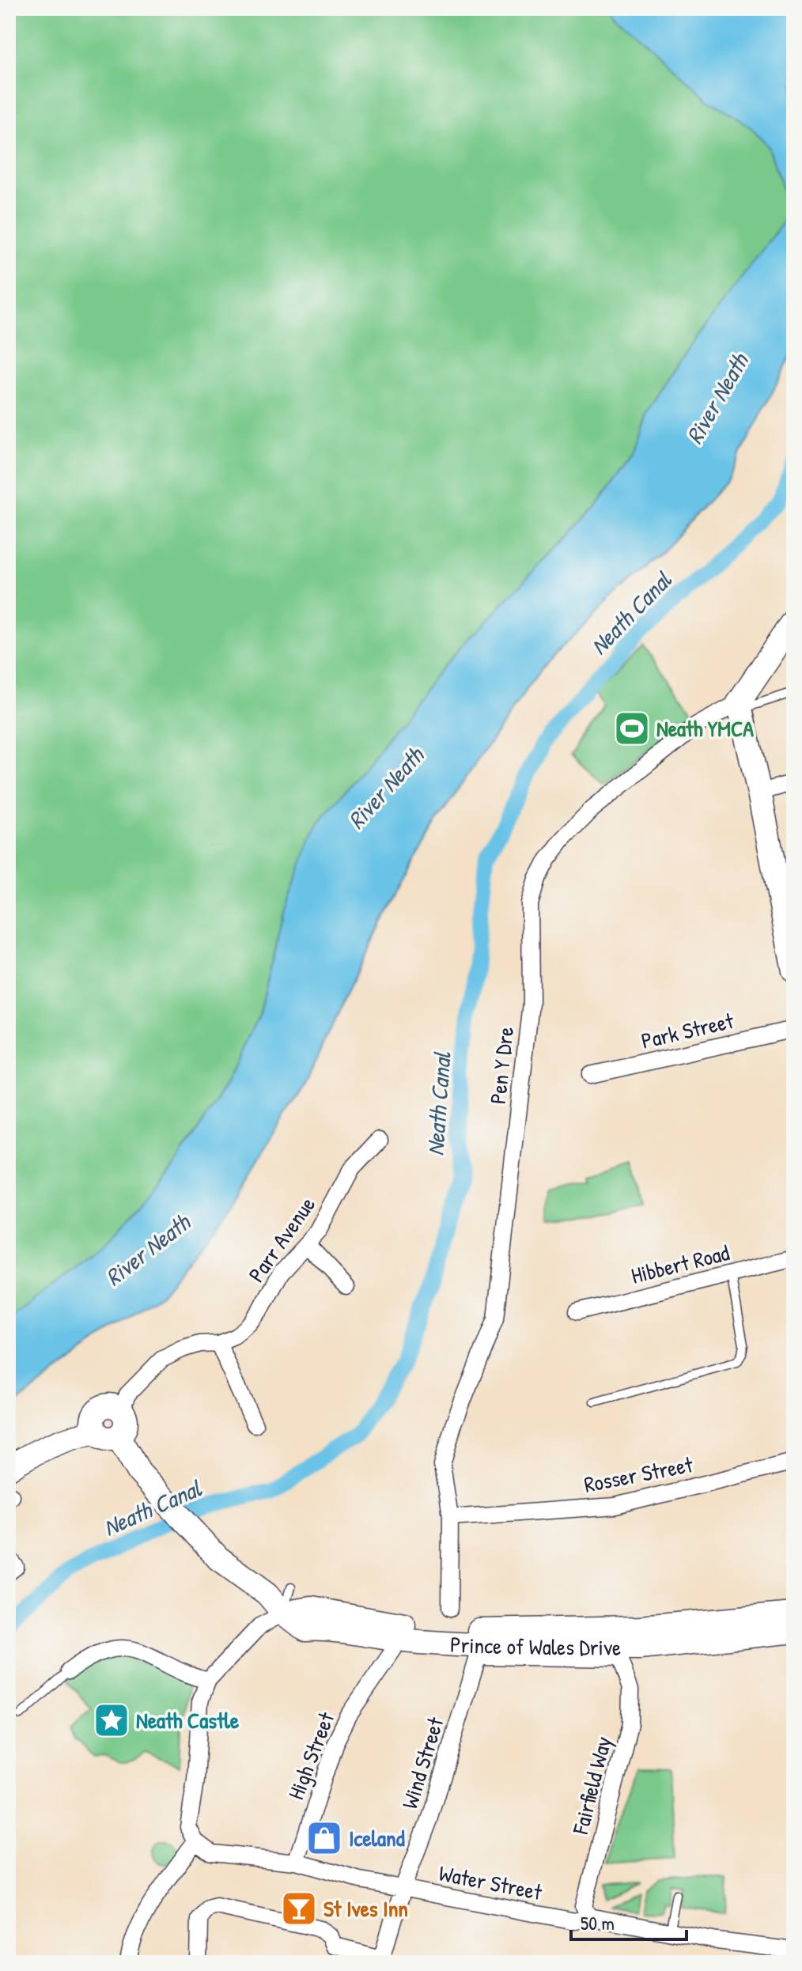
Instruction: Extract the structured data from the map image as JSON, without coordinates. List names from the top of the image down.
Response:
{
  "streets": {
    "main road": ["Prince of Wales Drive"],
    "street": [
      "Park Street",
      "Pen Y Dre",
      "Parr Avenue",
      "Hibbert Road",
      "Rosser Street",
      "High Street",
      "Wind Street",
      "Fairfield Way",
      "Water Street"
    ]
  },
  "crossings": [
    ["Pen Y Dre", "Rosser Street"],
    ["Prince of Wales Drive", "High Street"],
    ["Prince of Wales Drive", "Wind Street"],
    ["Prince of Wales Drive", "Fairfield Way"],
    ["High Street", "Water Street"],
    ["Wind Street", "Water Street"],
    ["Fairfield Way", "Water Street"]
  ],
  "water": ["River Neath", "Neath Canal"],
  "places": {
    "sports": ["Neath YMCA"],
    "place": ["Neath Castle"],
    "shop": ["Iceland"],
    "bar": ["St Ives Inn"]
  },
  "scale_bar": "50 m"
}
